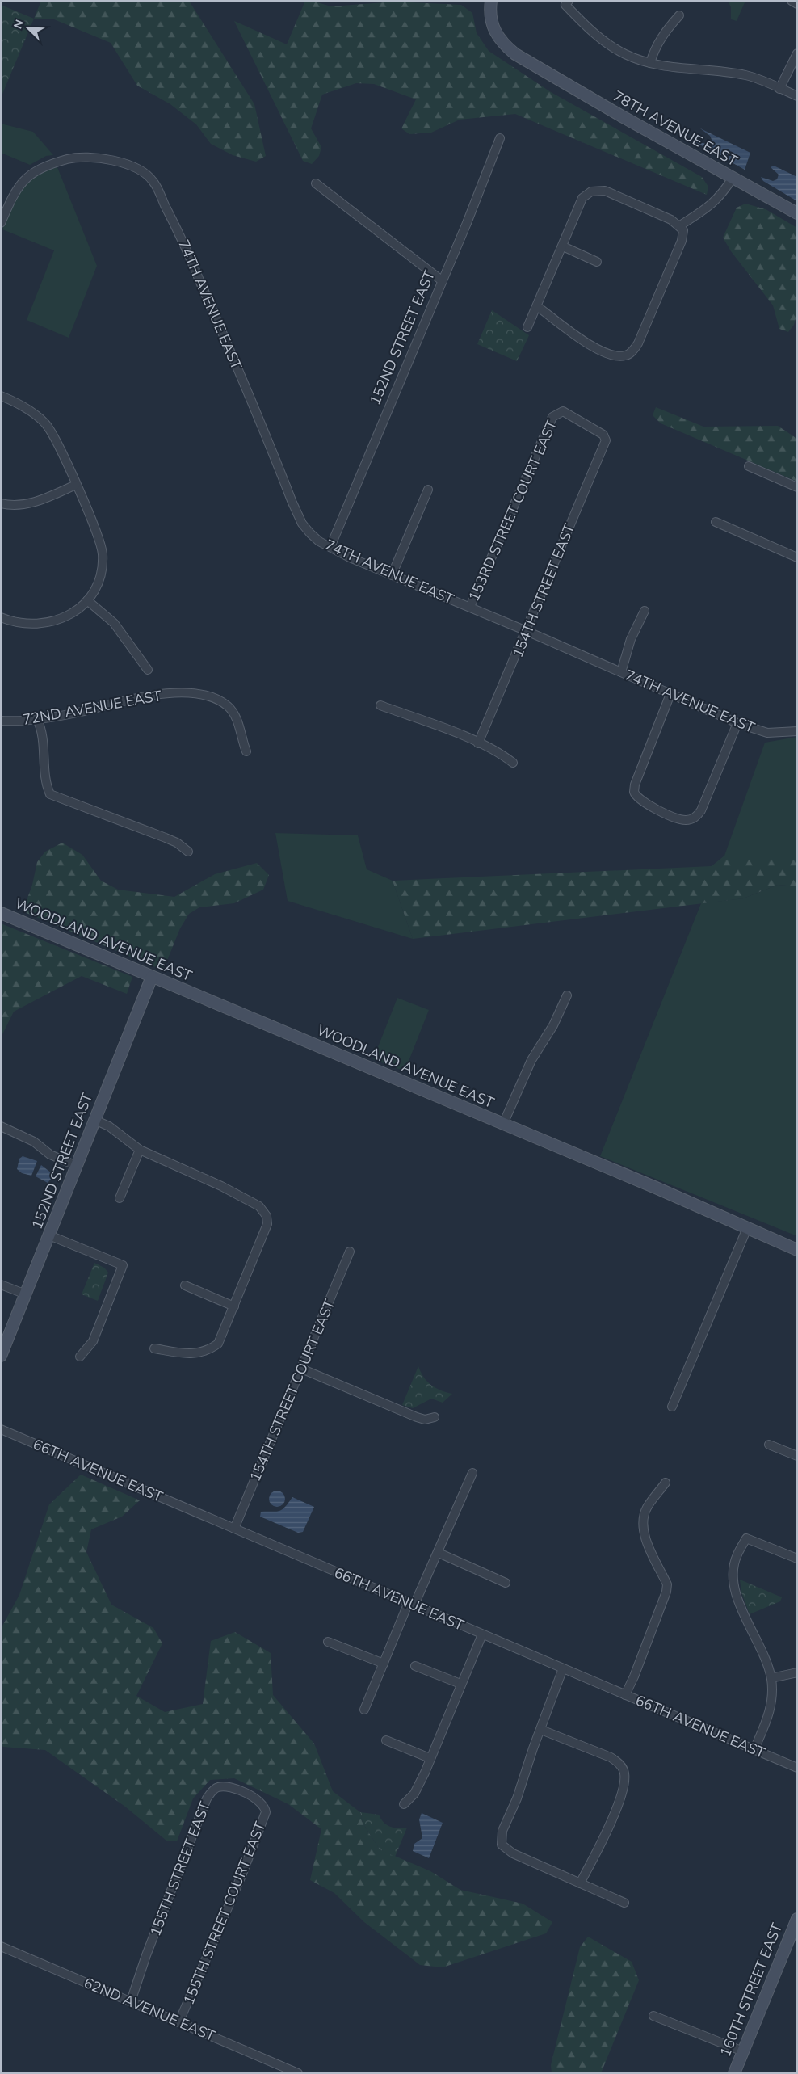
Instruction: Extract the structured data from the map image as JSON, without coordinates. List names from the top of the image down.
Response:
{
  "streets": {
    "street": [
      "78TH AVENUE EAST",
      "74TH AVENUE EAST",
      "152ND STREET EAST",
      "153RD STREET COURT EAST",
      "154TH STREET EAST",
      "72ND AVENUE EAST",
      "WOODLAND AVENUE EAST",
      "154TH STREET COURT EAST",
      "66TH AVENUE EAST",
      "155TH STREET EAST",
      "155TH STREET COURT EAST",
      "160TH STREET EAST",
      "62ND AVENUE EAST"
    ]
  },
  "crossings": [
    ["74TH AVENUE EAST", "152ND STREET EAST"],
    ["74TH AVENUE EAST", "153RD STREET COURT EAST"],
    ["74TH AVENUE EAST", "154TH STREET EAST"],
    ["152ND STREET EAST", "WOODLAND AVENUE EAST"],
    ["153RD STREET COURT EAST", "154TH STREET EAST"],
    ["154TH STREET COURT EAST", "66TH AVENUE EAST"],
    ["155TH STREET EAST", "155TH STREET COURT EAST"],
    ["155TH STREET EAST", "62ND AVENUE EAST"],
    ["155TH STREET COURT EAST", "62ND AVENUE EAST"]
  ],
  "north": "top left"
}
